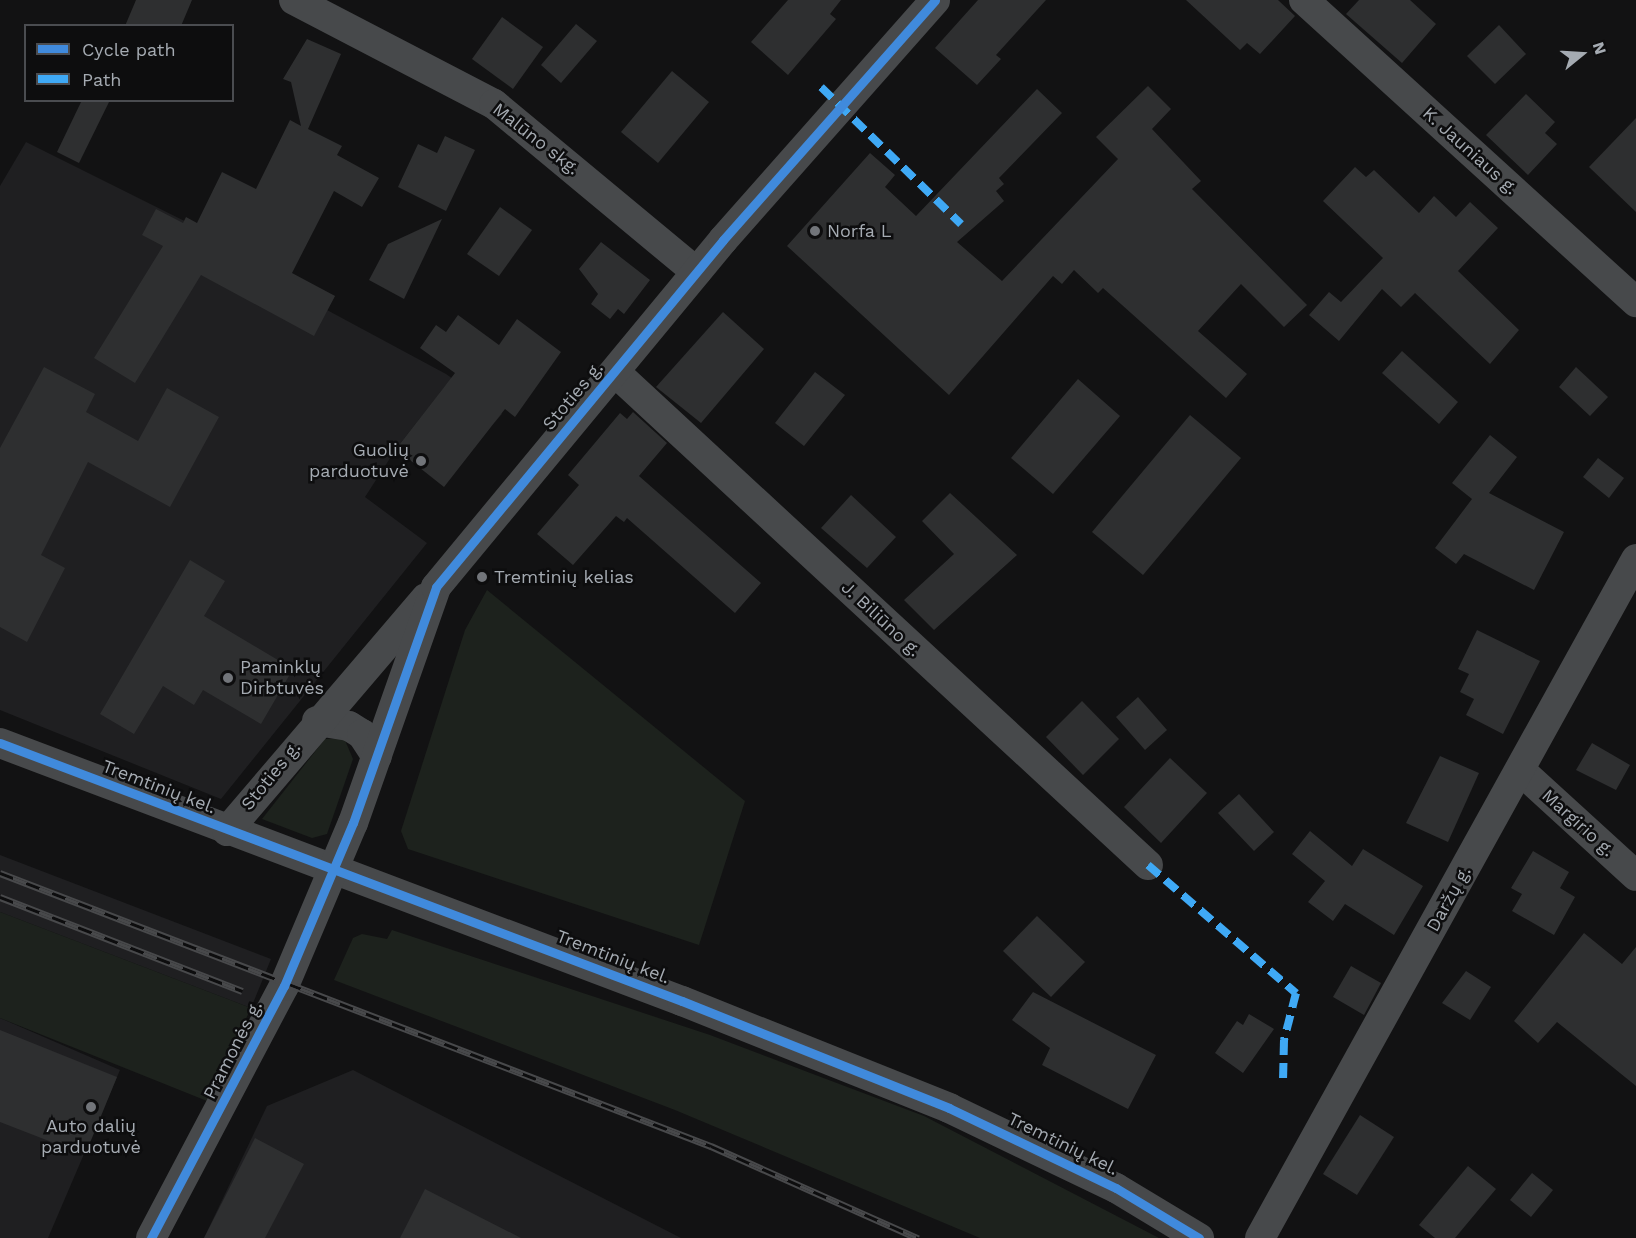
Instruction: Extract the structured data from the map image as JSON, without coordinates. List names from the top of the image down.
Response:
{
  "streets": {
    "street": [
      "Malūno skg.",
      "K. Jauniaus g.",
      "Stoties g.",
      "J. Biliūno g.",
      "Tremtinių kel.",
      "Margirio g.",
      "Daržų g.",
      "Pramonės g."
    ]
  },
  "crossings": [
    ["Malūno skg.", "Stoties g."],
    ["Stoties g.", "J. Biliūno g."],
    ["Stoties g.", "Tremtinių kel."],
    ["Stoties g.", "Pramonės g."],
    ["Tremtinių kel.", "Pramonės g."],
    ["Margirio g.", "Daržų g."]
  ],
  "places": [
    "Norfa L",
    "Guolių parduotuvė",
    "Tremtinių kelias",
    "Paminklų Dirbtuvės",
    "Auto dalių parduotuvė"
  ],
  "legend": ["Cycle path", "Path"],
  "north": "right"
}
